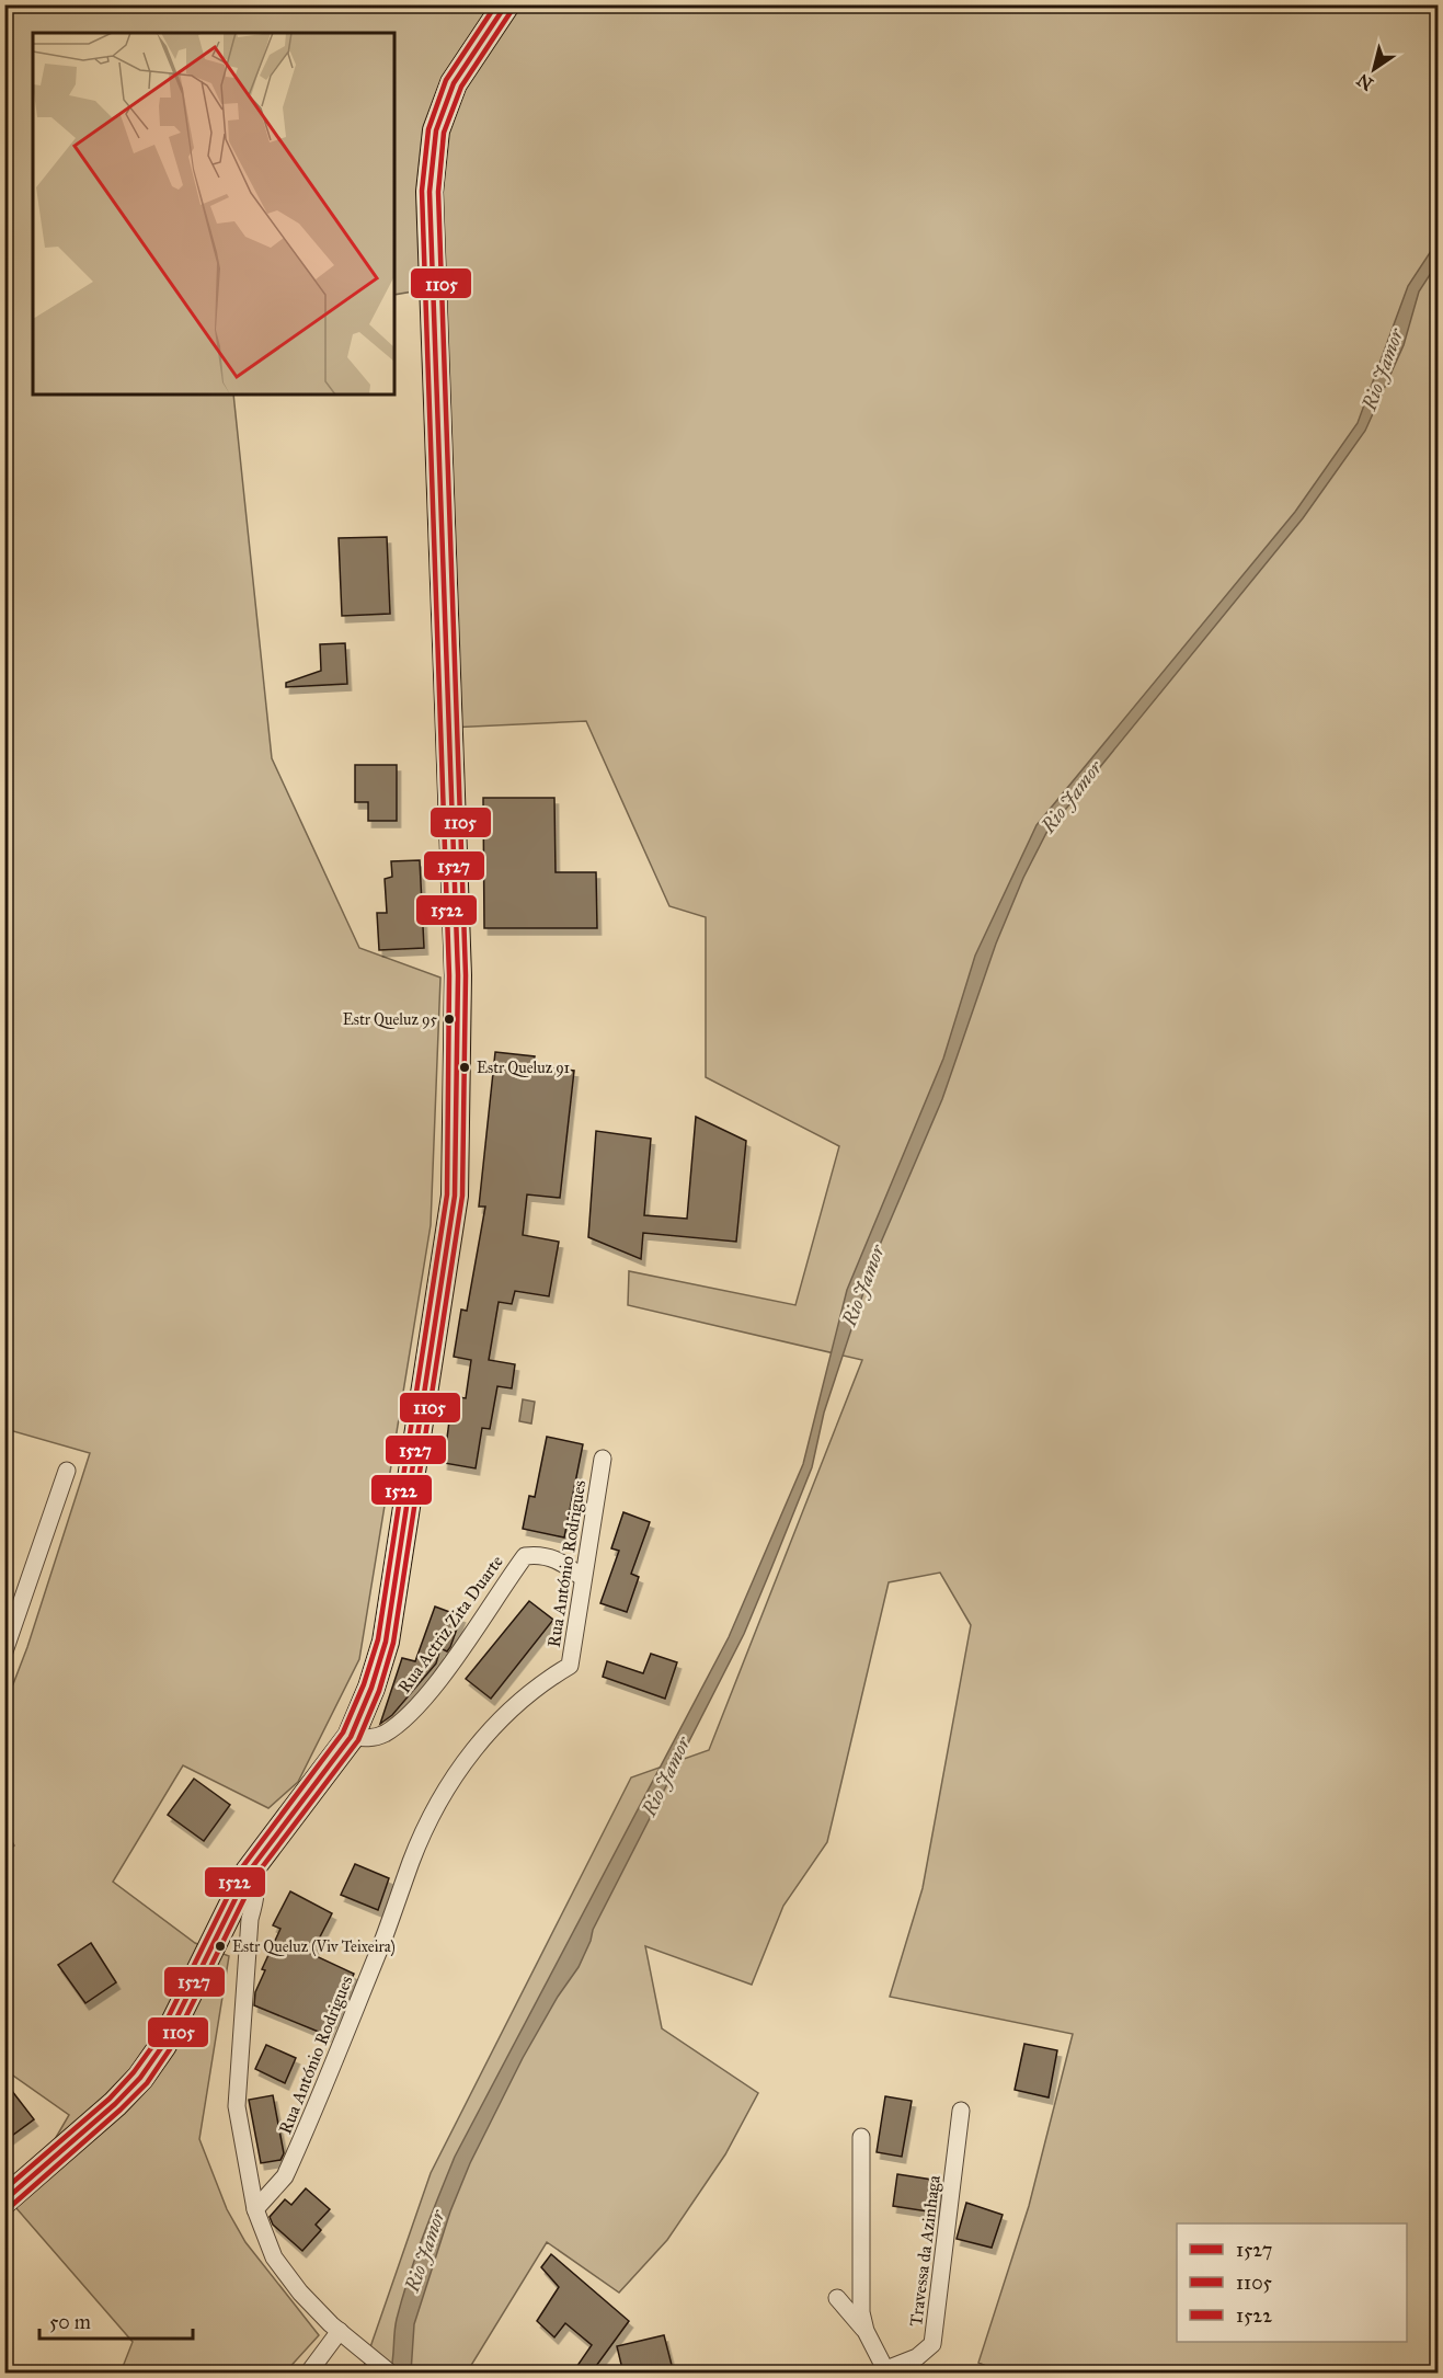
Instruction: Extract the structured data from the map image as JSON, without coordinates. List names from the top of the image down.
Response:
{
  "streets": {
    "street": ["Rua António Rodrigues", "Rua Actriz Zita Duarte", "Travessa da Azinhaga"]
  },
  "crossings": [
    ["Rua António Rodrigues", "Rua Actriz Zita Duarte"]
  ],
  "water": ["Rio Jamor"],
  "places": ["Estr Queluz 95", "Estr Queluz 91", "Estr Queluz (Viv Teixeira)"],
  "lines": ["transit line 1527", "transit line 1522", "transit line 1105"],
  "legend": ["1527", "1105", "1522"],
  "scale_bar": "50 m",
  "north": "bottom left"
}
